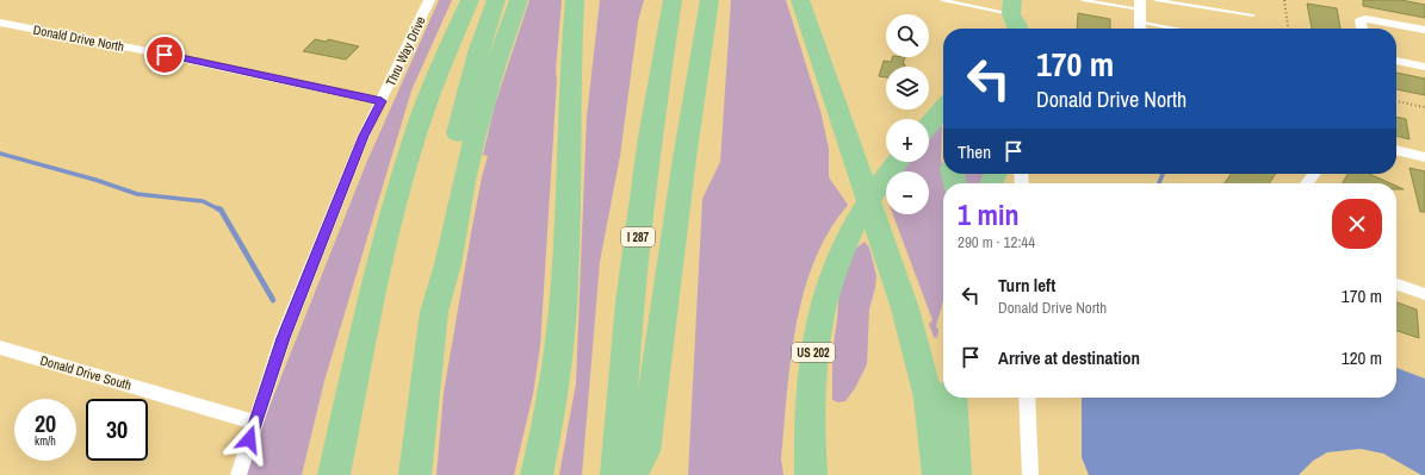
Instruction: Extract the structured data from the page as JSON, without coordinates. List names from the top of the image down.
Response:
{
  "streets": {
    "highway": ["I 287", "US 202"],
    "street": ["Donald Drive North", "Thru Way Drive", "Donald Drive South"]
  },
  "crossings": [
    ["Donald Drive North", "Thru Way Drive"],
    ["Thru Way Drive", "Donald Drive South"]
  ],
  "page": {
    "map_buttons": ["+", "−"],
    "turn": ["170 m", "Donald Drive North"],
    "then": "Then",
    "heading": ["1 min", "290 m · 12:44"],
    "list": [
      {
        "name": "Turn left",
        "note": "Donald Drive North",
        "value": "170 m"
      },
      {
        "name": "Arrive at destination",
        "value": "120 m"
      }
    ],
    "speed": "20 km/h",
    "limit": "30"
  }
}
